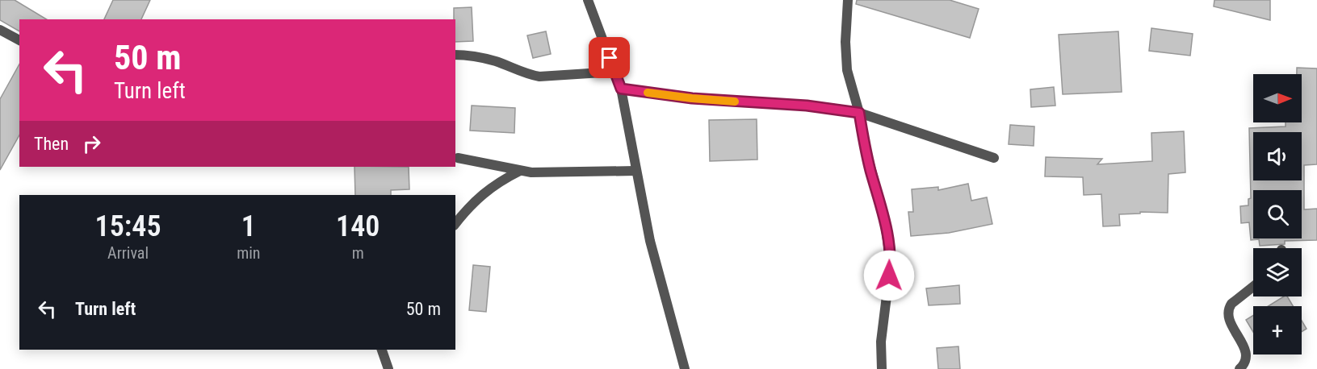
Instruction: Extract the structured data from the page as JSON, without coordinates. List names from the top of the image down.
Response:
{
  "north": "right",
  "page": {
    "turn": ["50 m", "Turn left"],
    "map_buttons": "+",
    "then": "Then",
    "eta": [
      "15:45",
      "Arrival",
      "1",
      "min",
      "140",
      "m"
    ],
    "list": [
      {
        "name": "Turn left",
        "value": "50 m"
      }
    ]
  }
}
